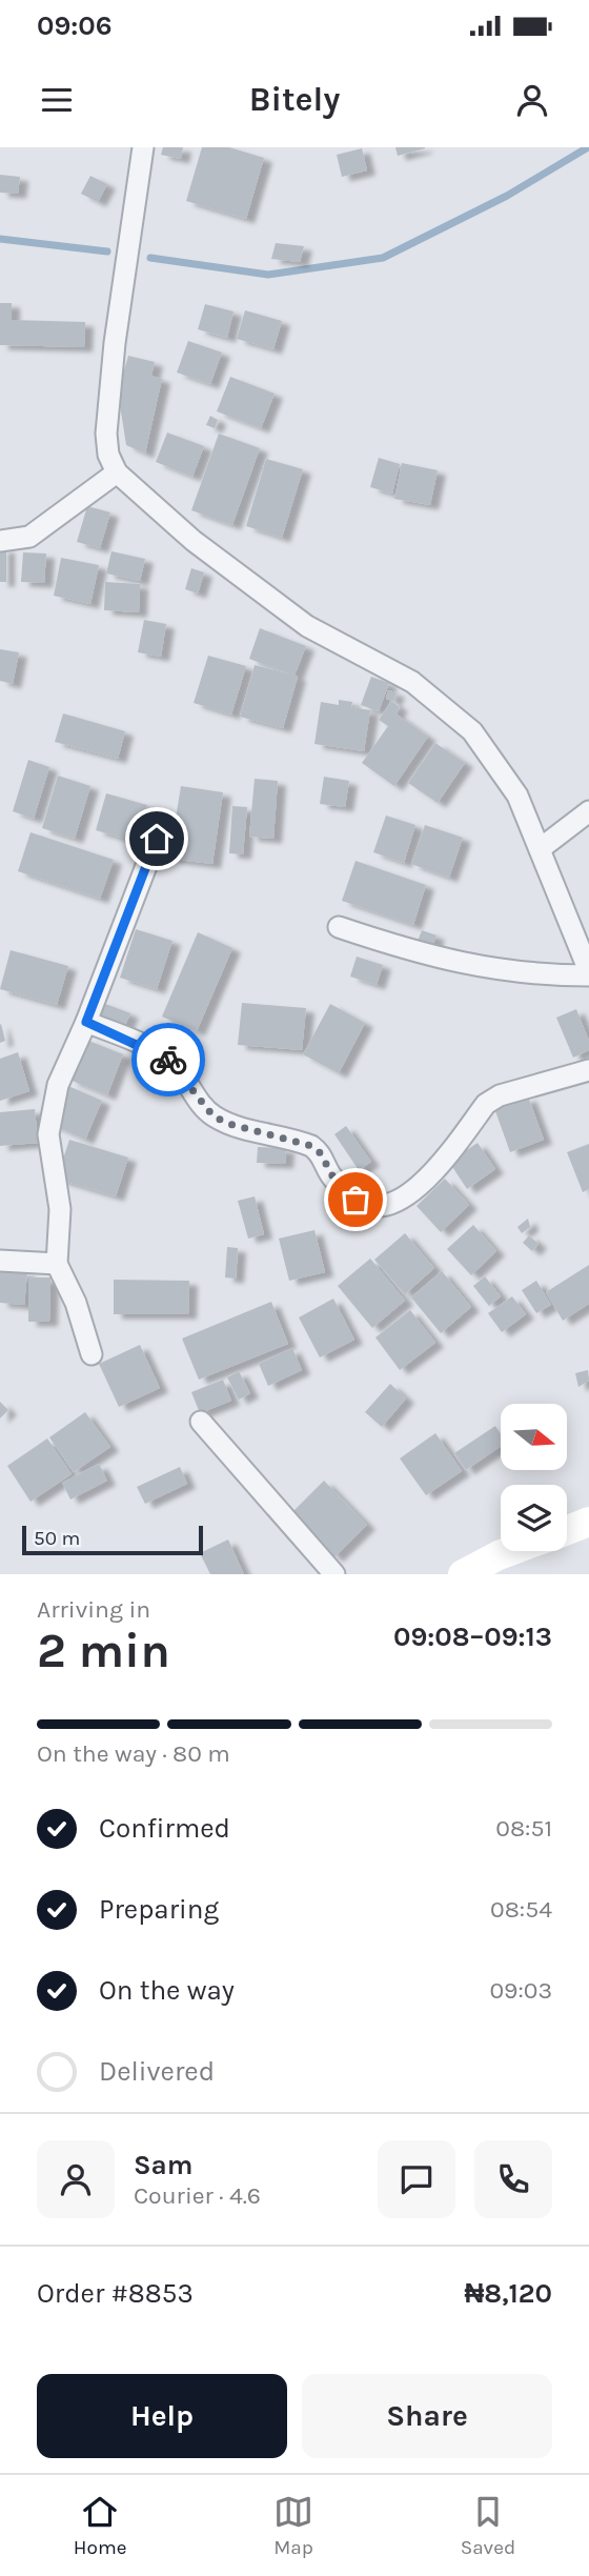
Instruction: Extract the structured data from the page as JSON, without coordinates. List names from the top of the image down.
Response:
{
  "scale_bar": "50 m",
  "north": "right",
  "page": {
    "status": "09:06",
    "header": "Bitely",
    "scale": "50 m",
    "heading": ["2 min", "Arriving in", "09:08–09:13"],
    "panel": [
      "Sam",
      "Courier · 4.6",
      "Order #8853",
      "₦8,120"
    ],
    "bar": "On the way · 80 m",
    "list": [
      ["Confirmed", "08:51"],
      ["Preparing", "08:54"],
      ["On the way", "09:03"],
      "Delivered"
    ],
    "buttons": ["Help", "Share"],
    "tabs": ["Home", "Map", "Saved"]
  }
}
